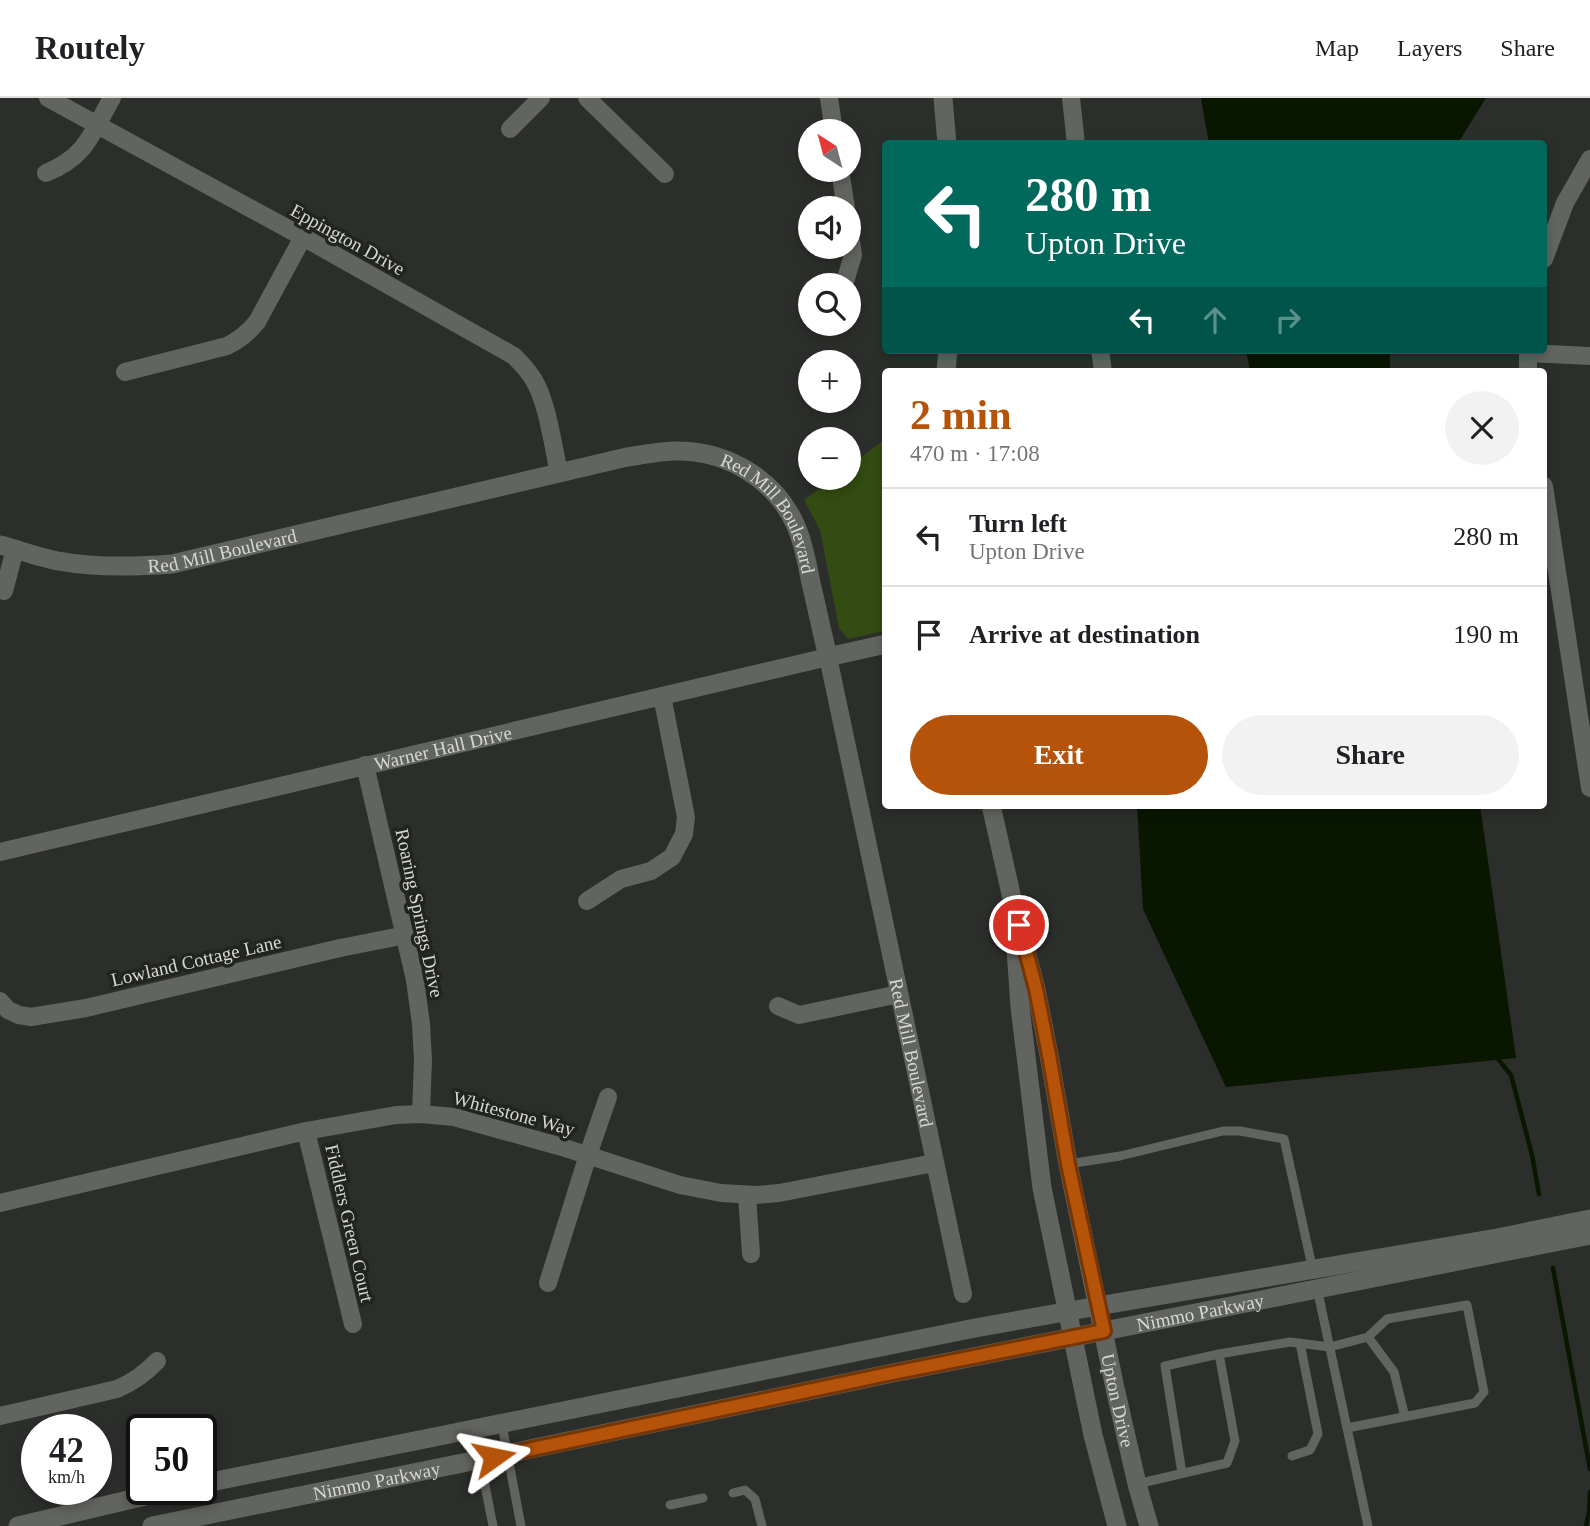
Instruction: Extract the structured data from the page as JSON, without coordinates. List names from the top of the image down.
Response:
{
  "streets": {
    "main road": [
      "Red Mill Boulevard",
      "Warner Hall Drive",
      "Nimmo Parkway",
      "Upton Drive"
    ],
    "street": [
      "Eppington Drive",
      "Roaring Springs Drive",
      "Lowland Cottage Lane",
      "Whitestone Way",
      "Fiddlers Green Court"
    ]
  },
  "crossings": [
    ["Eppington Drive", "Red Mill Boulevard"],
    ["Red Mill Boulevard", "Warner Hall Drive"],
    ["Red Mill Boulevard", "Whitestone Way"],
    ["Warner Hall Drive", "Roaring Springs Drive"],
    ["Roaring Springs Drive", "Lowland Cottage Lane"],
    ["Roaring Springs Drive", "Whitestone Way"],
    ["Whitestone Way", "Fiddlers Green Court"],
    ["Nimmo Parkway", "Upton Drive"]
  ],
  "north": "top left",
  "page": {
    "header": "Routely",
    "nav": ["Map", "Layers", "Share"],
    "map_buttons": ["+", "−"],
    "turn": ["280 m", "Upton Drive"],
    "heading": ["2 min", "470 m · 17:08"],
    "list": [
      {
        "name": "Turn left",
        "note": "Upton Drive",
        "value": "280 m"
      },
      {
        "name": "Arrive at destination",
        "value": "190 m"
      }
    ],
    "buttons": ["Exit", "Share"],
    "speed": "42 km/h",
    "limit": "50"
  }
}
